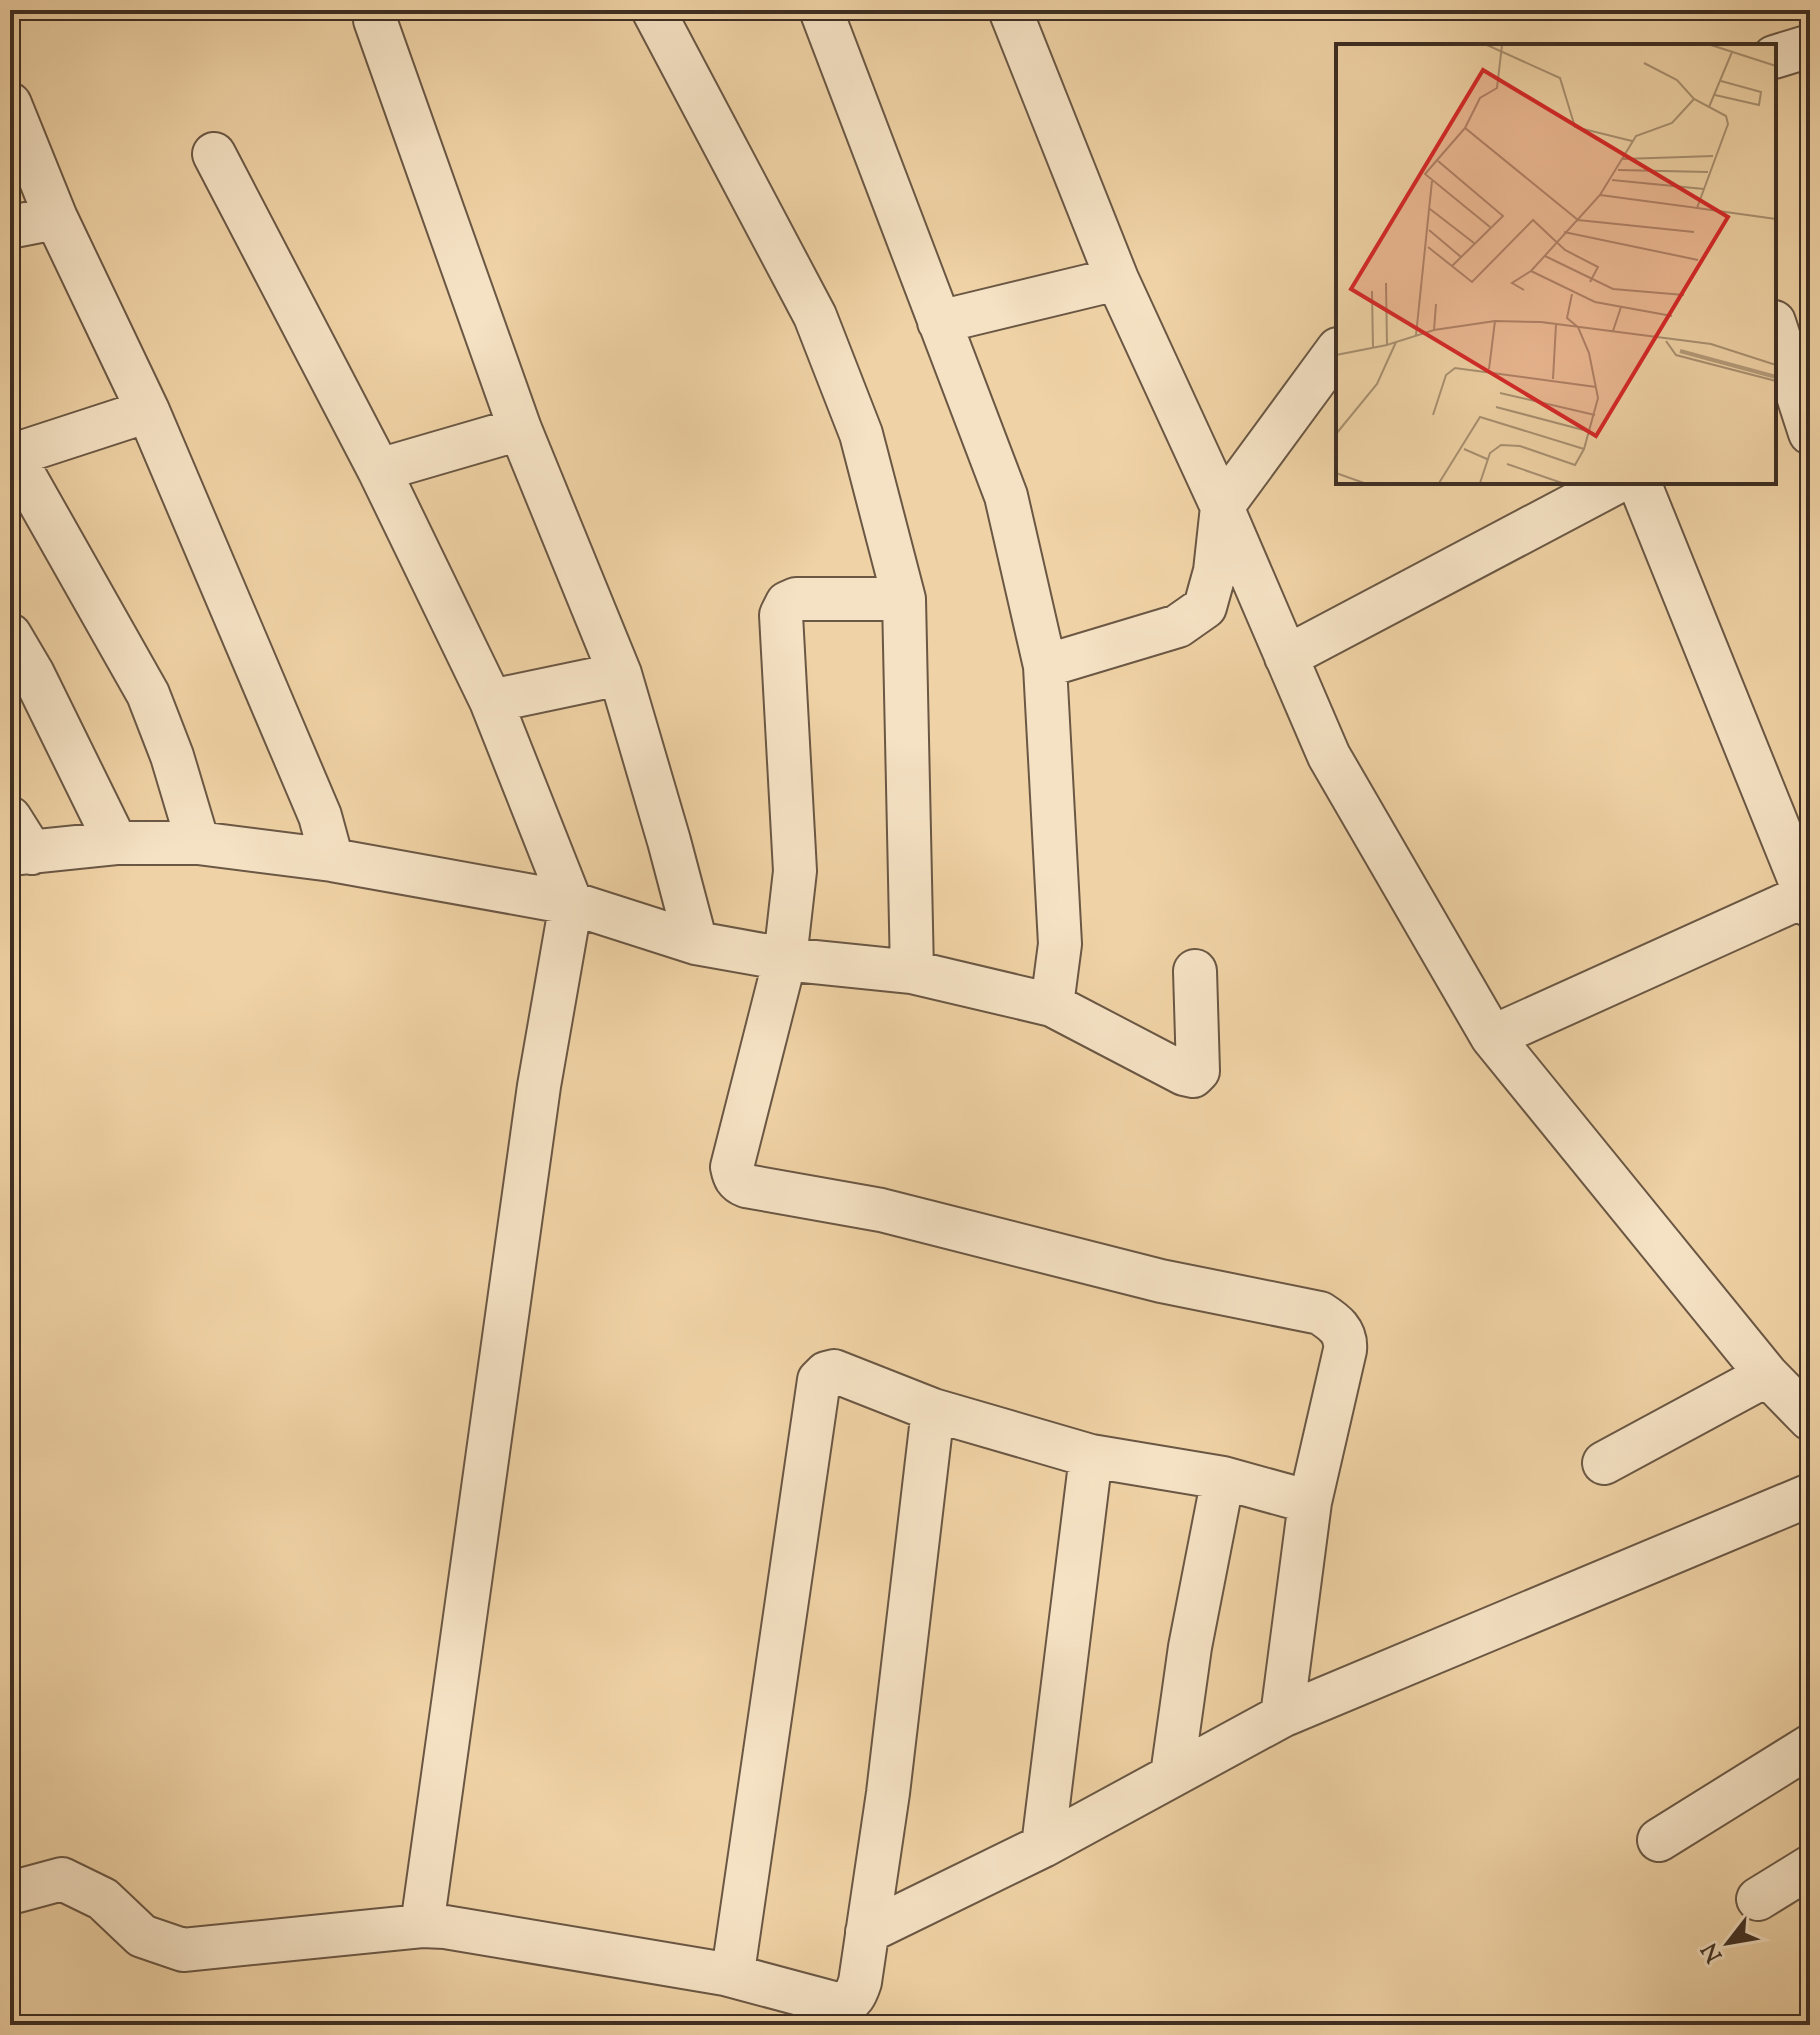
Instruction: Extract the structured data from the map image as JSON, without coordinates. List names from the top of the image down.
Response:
{
  "north": "bottom left"
}
